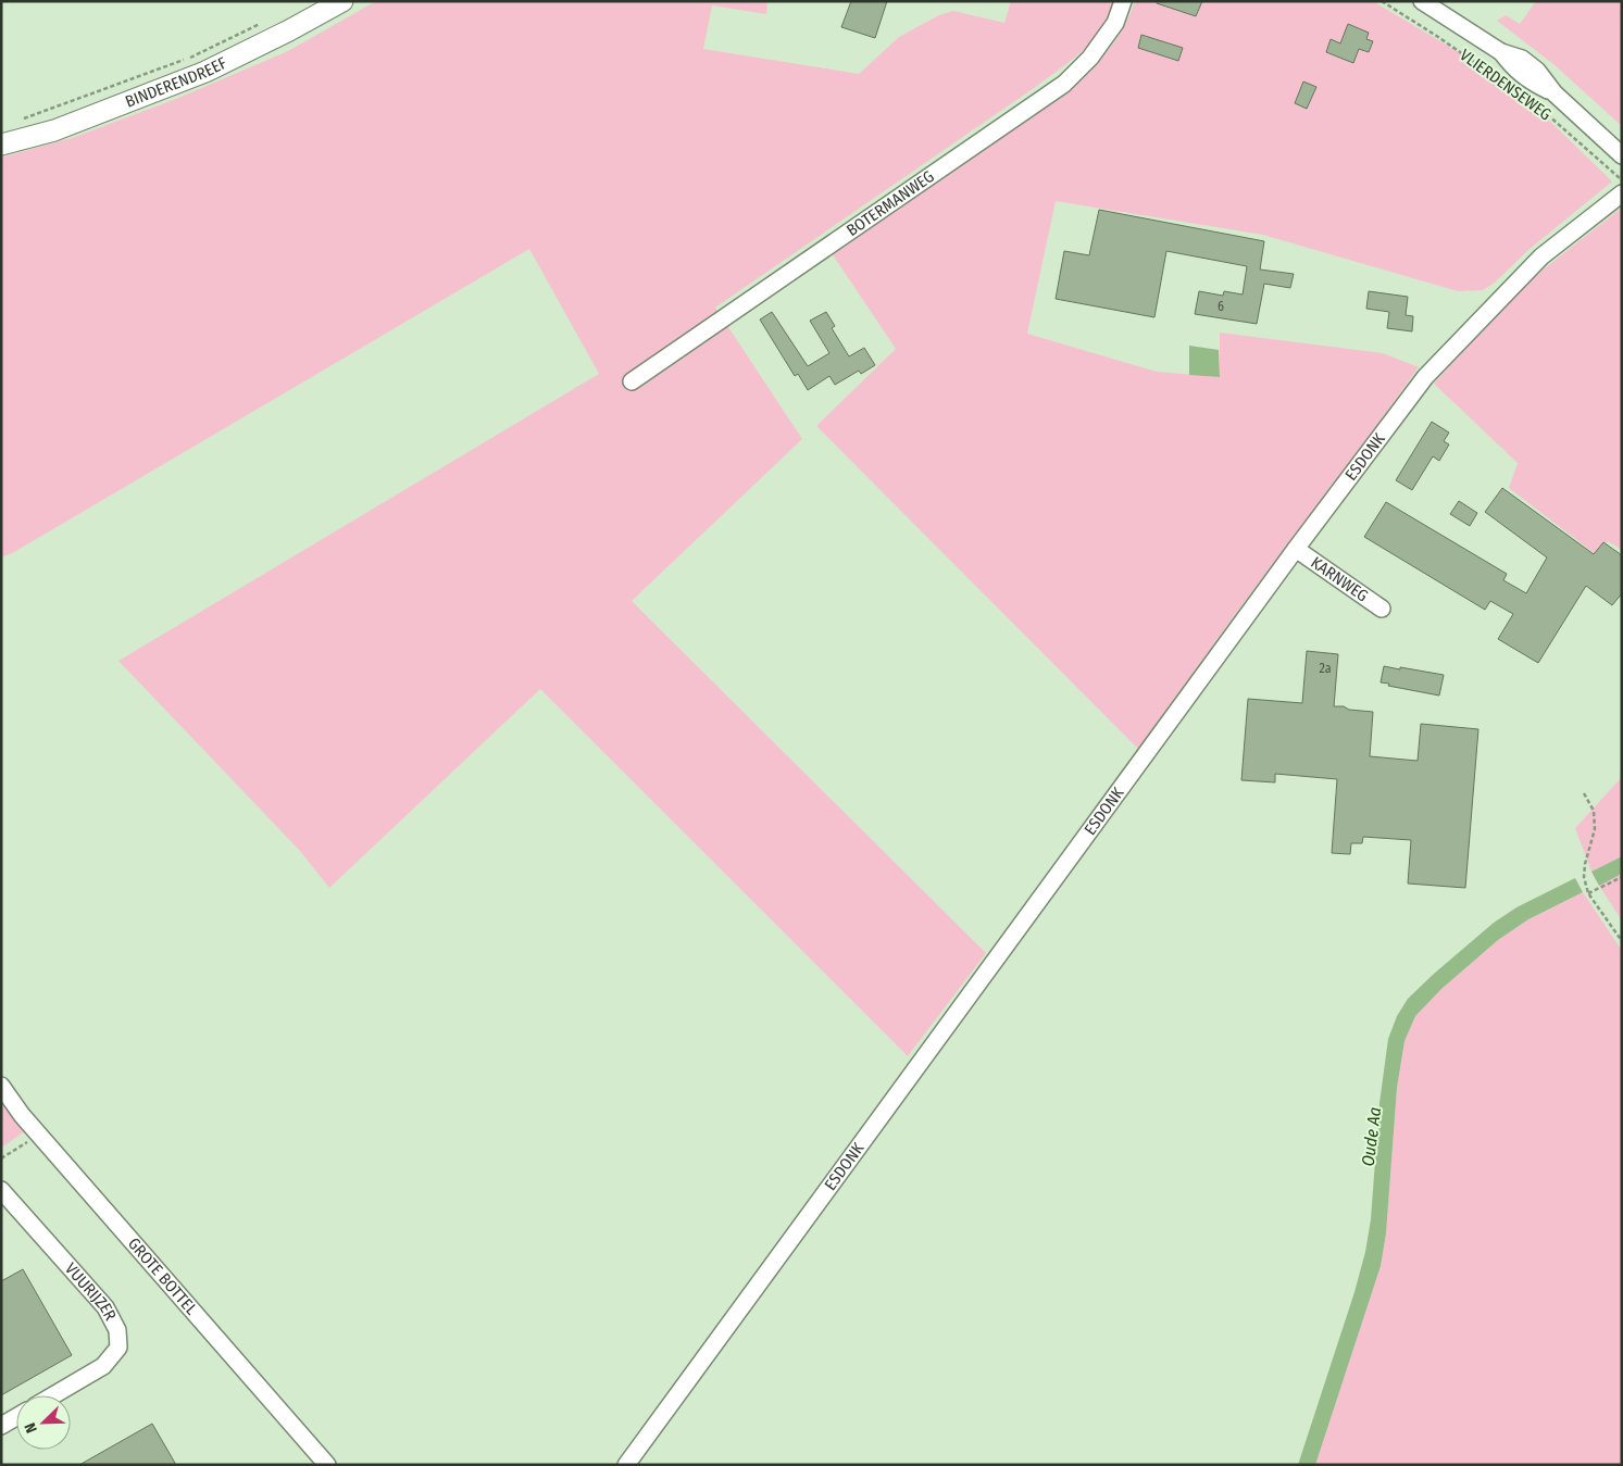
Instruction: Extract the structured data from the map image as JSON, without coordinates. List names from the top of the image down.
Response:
{
  "streets": {
    "main road": ["BINDERENDREEF"],
    "street": [
      "VLIERDENSEWEG",
      "BOTERMANWEG",
      "ESDONK",
      "KARNWEG",
      "GROTE BOTTEL",
      "VUURIJZER"
    ]
  },
  "crossings": [
    ["ESDONK", "KARNWEG"]
  ],
  "water": ["Oude Aa"],
  "house_numbers": ["6", "2a"],
  "north": "bottom left"
}
